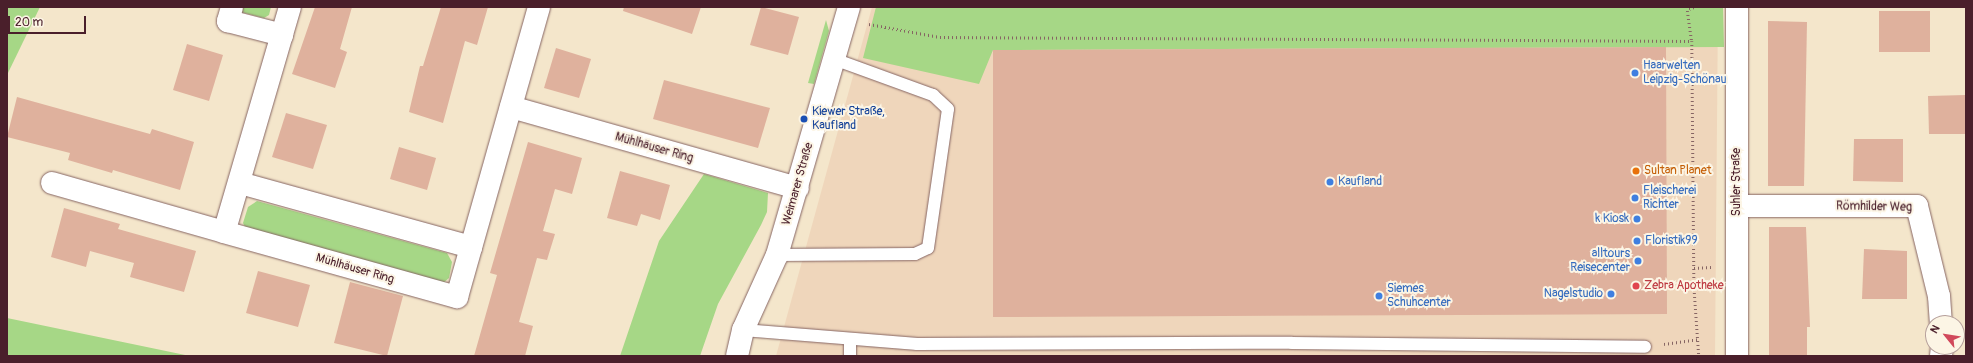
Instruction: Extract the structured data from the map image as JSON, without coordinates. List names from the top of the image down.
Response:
{
  "streets": {
    "street": [
      "Mühlhäuser Ring",
      "Suhler Straße",
      "Weimarer Straße",
      "Römhilder Weg"
    ]
  },
  "crossings": [
    ["Mühlhäuser Ring", "Weimarer Straße"],
    ["Suhler Straße", "Römhilder Weg"]
  ],
  "places": [
    "Haarwelten Leipzig-Schönau",
    "Kiewer Straße, Kaufland",
    "Sultan Planet",
    "Kaufland",
    "Fleischerei Richter",
    "k Kiosk",
    "Floristik99",
    "alltours Reisecenter",
    "Zebra Apotheke",
    "Nagelstudio",
    "Siemes Schuhcenter"
  ],
  "scale_bar": "20 m",
  "north": "top left"
}
